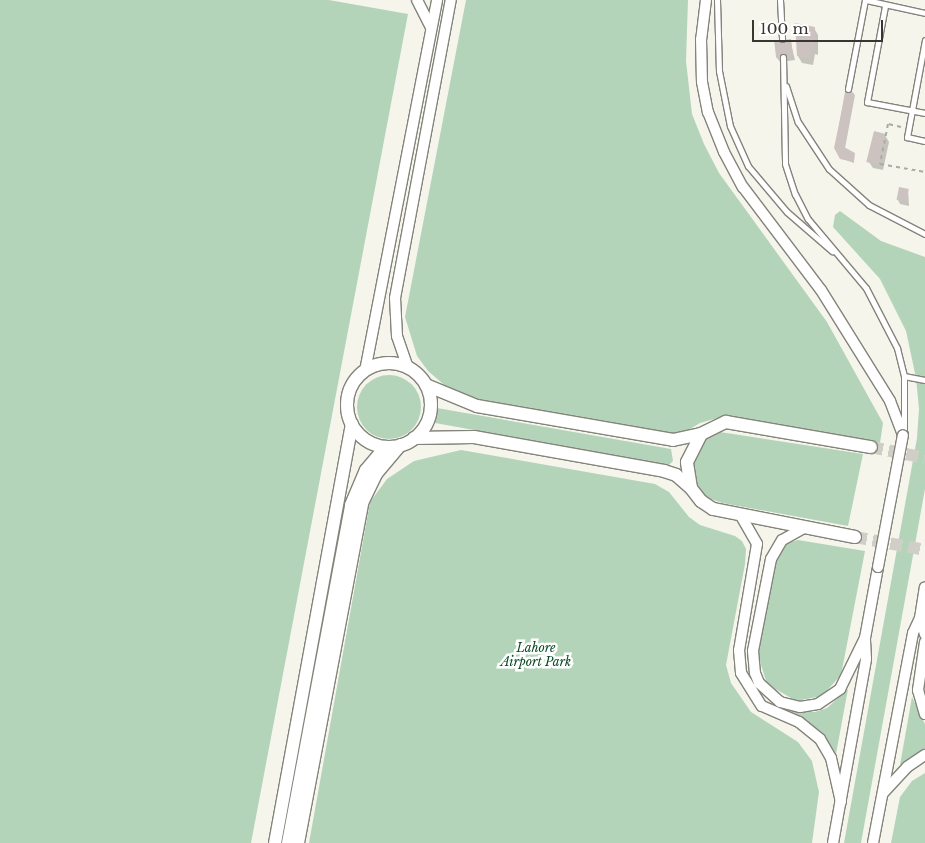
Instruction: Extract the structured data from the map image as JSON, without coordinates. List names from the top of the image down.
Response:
{
  "parks": ["Lahore Airport Park"],
  "scale_bar": "100 m"
}
